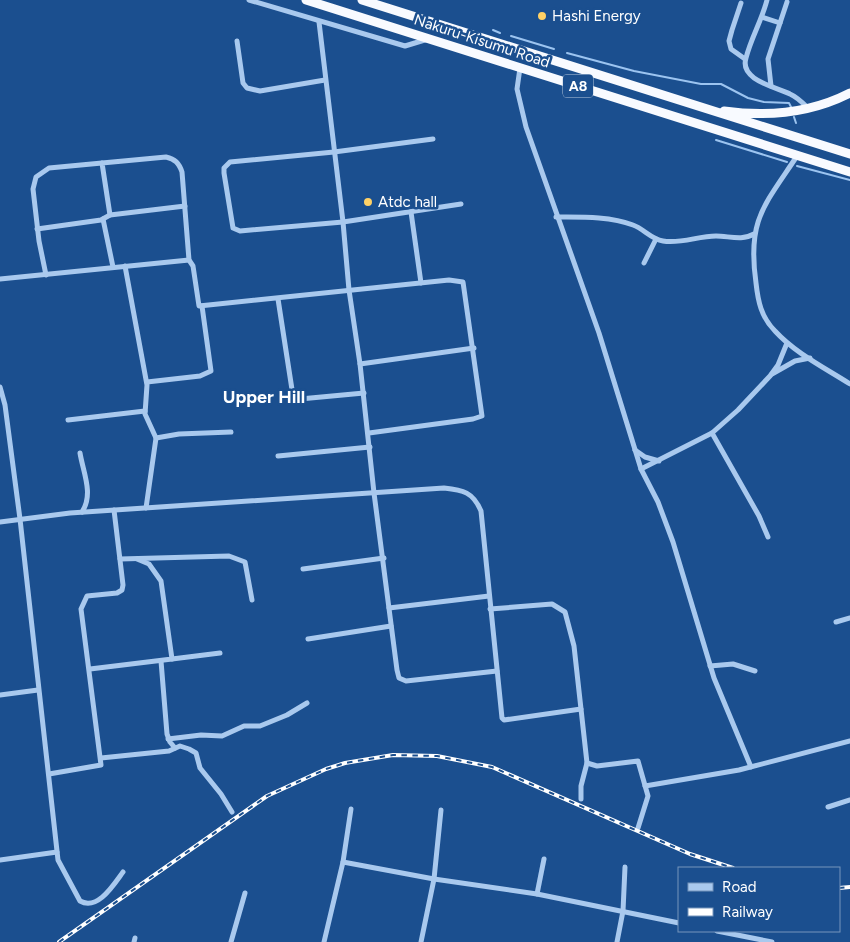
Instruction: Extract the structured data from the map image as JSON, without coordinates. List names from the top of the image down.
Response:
{
  "streets": {
    "highway": ["Nakuru-Kisumu Road", "A8"]
  },
  "districts": ["Upper Hill"],
  "places": ["Hashi Energy", "Atdc hall"],
  "legend": ["Road", "Railway"]
}
